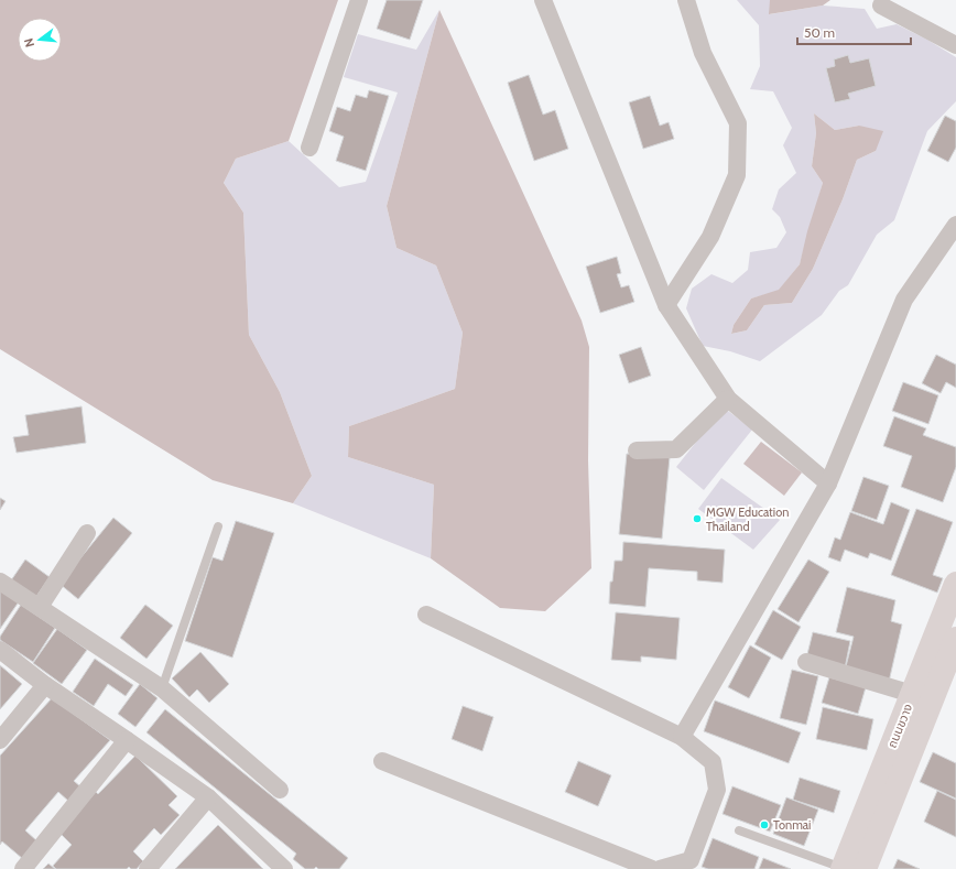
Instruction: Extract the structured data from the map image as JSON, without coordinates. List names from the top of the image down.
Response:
{
  "streets": {
    "main road": ["ถนนขวาง"]
  },
  "places": ["MGW Education Thailand", "Tonmai"],
  "scale_bar": "50 m",
  "north": "left"
}
